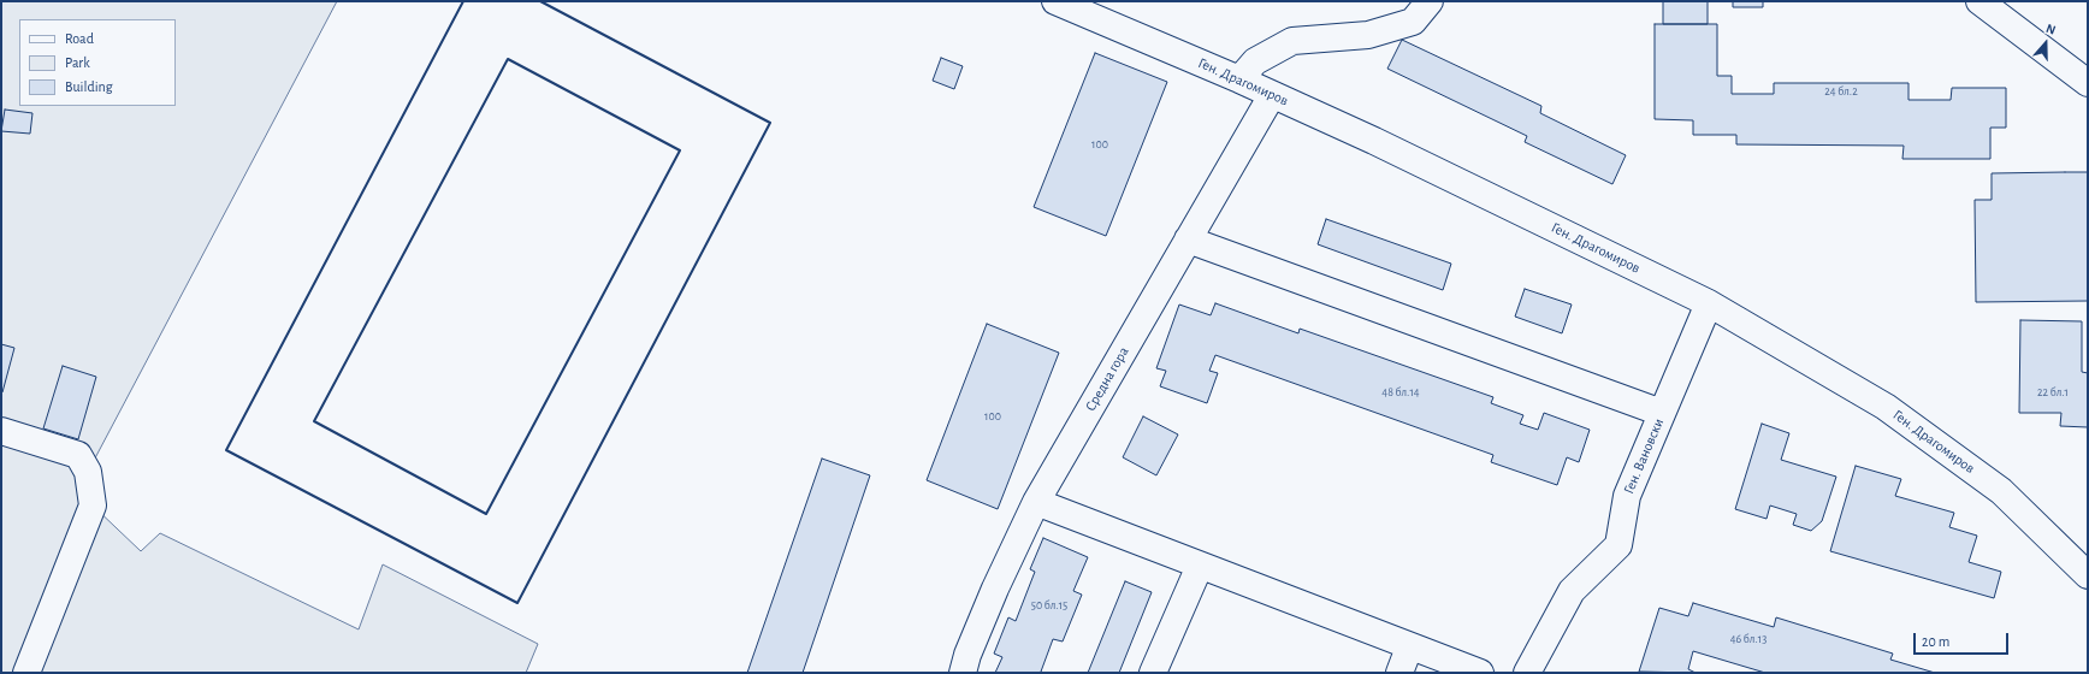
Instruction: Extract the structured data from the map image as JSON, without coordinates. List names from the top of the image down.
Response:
{
  "streets": {
    "street": ["Ген. Драгомиров", "Средна гора", "Ген. Вановски"]
  },
  "crossings": [
    ["Ген. Драгомиров", "Средна гора"],
    ["Ген. Драгомиров", "Ген. Вановски"]
  ],
  "house_numbers": [
    "24 бл.2",
    "100",
    "48 бл.14",
    "22 бл.1",
    "100",
    "50 бл.15",
    "46 бл.13"
  ],
  "legend": ["Road", "Park", "Building"],
  "scale_bar": "20 m",
  "north": "top"
}
